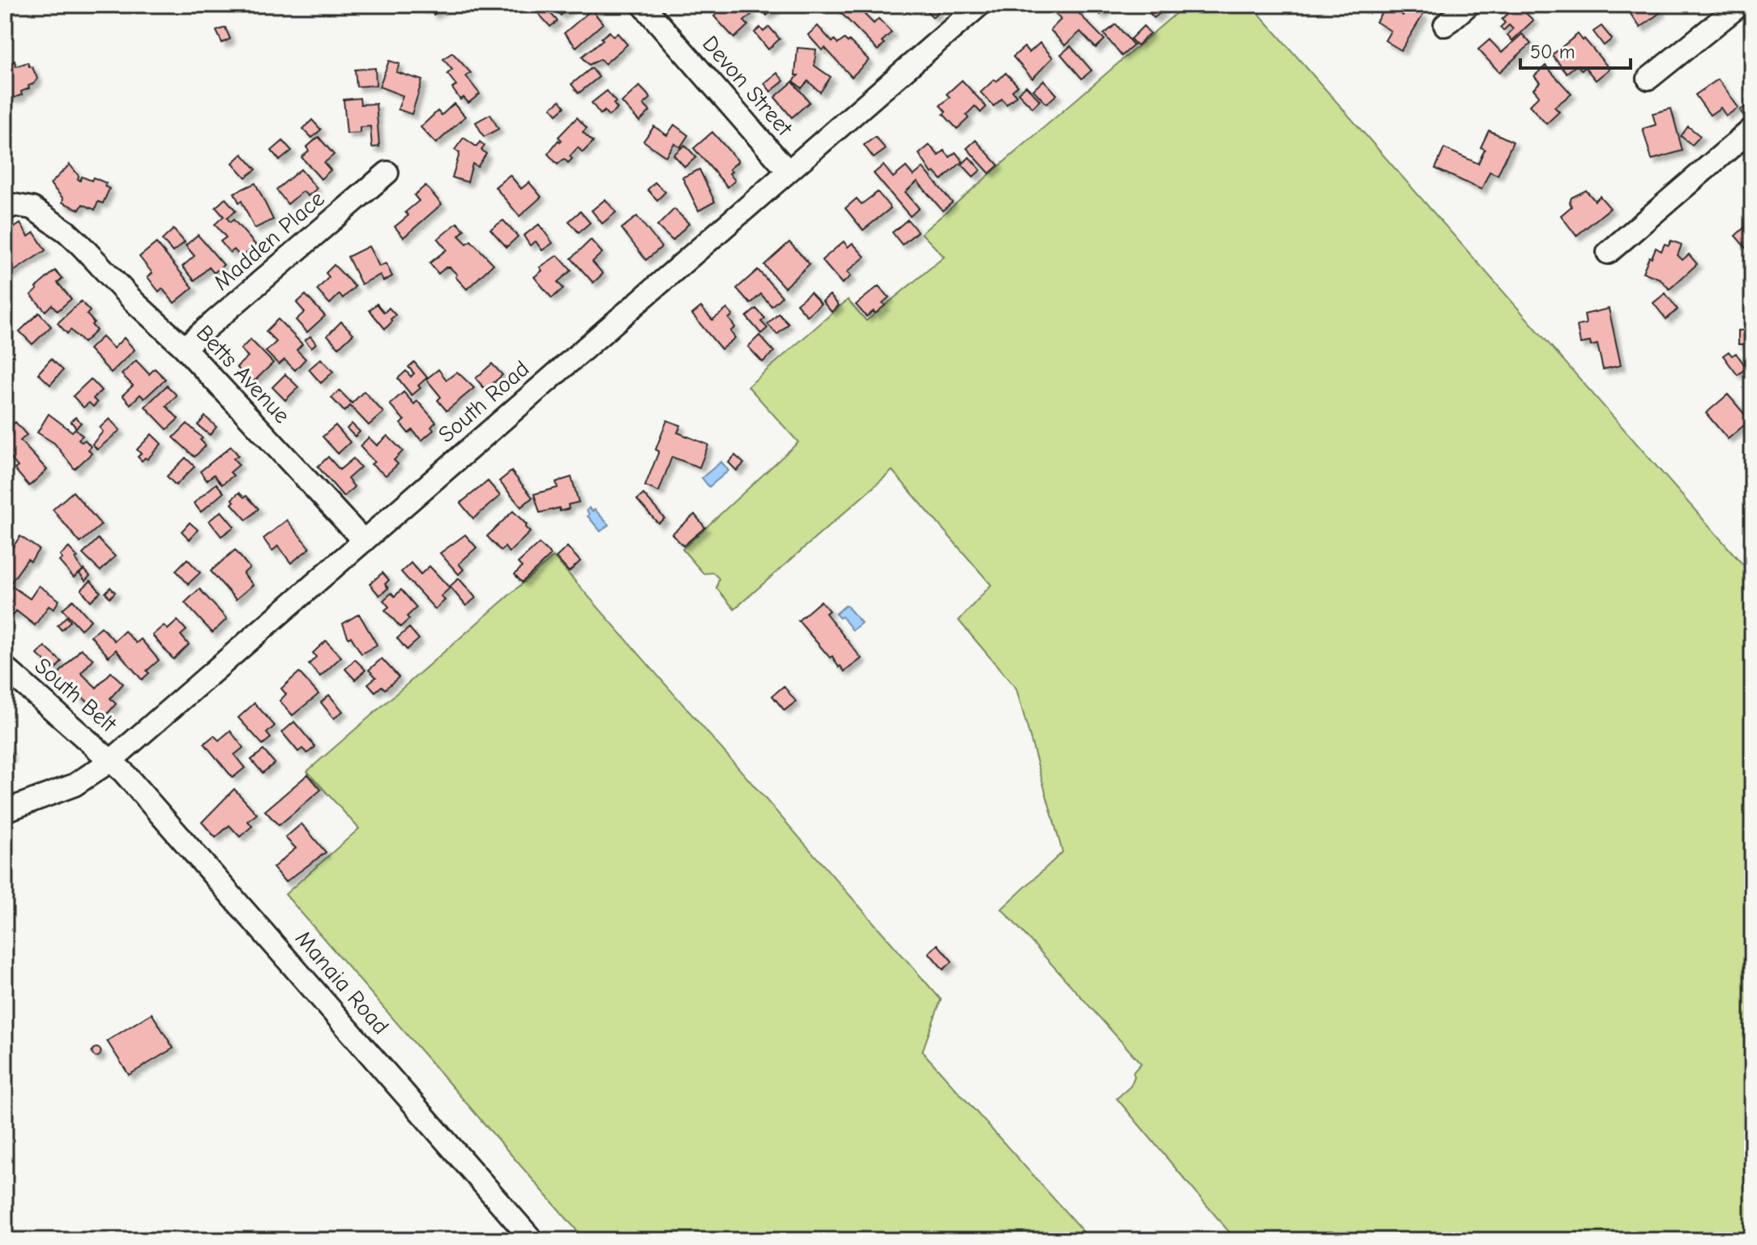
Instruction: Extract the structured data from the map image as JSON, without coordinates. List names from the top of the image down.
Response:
{
  "streets": {
    "street": [
      "Devon Street",
      "Madden Place",
      "Betts Avenue",
      "South Road",
      "South Belt",
      "Manaia Road"
    ]
  },
  "crossings": [
    ["Devon Street", "South Road"],
    ["Madden Place", "Betts Avenue"],
    ["Betts Avenue", "South Road"],
    ["South Road", "South Belt"],
    ["South Road", "Manaia Road"],
    ["South Belt", "Manaia Road"]
  ],
  "scale_bar": "50 m"
}
